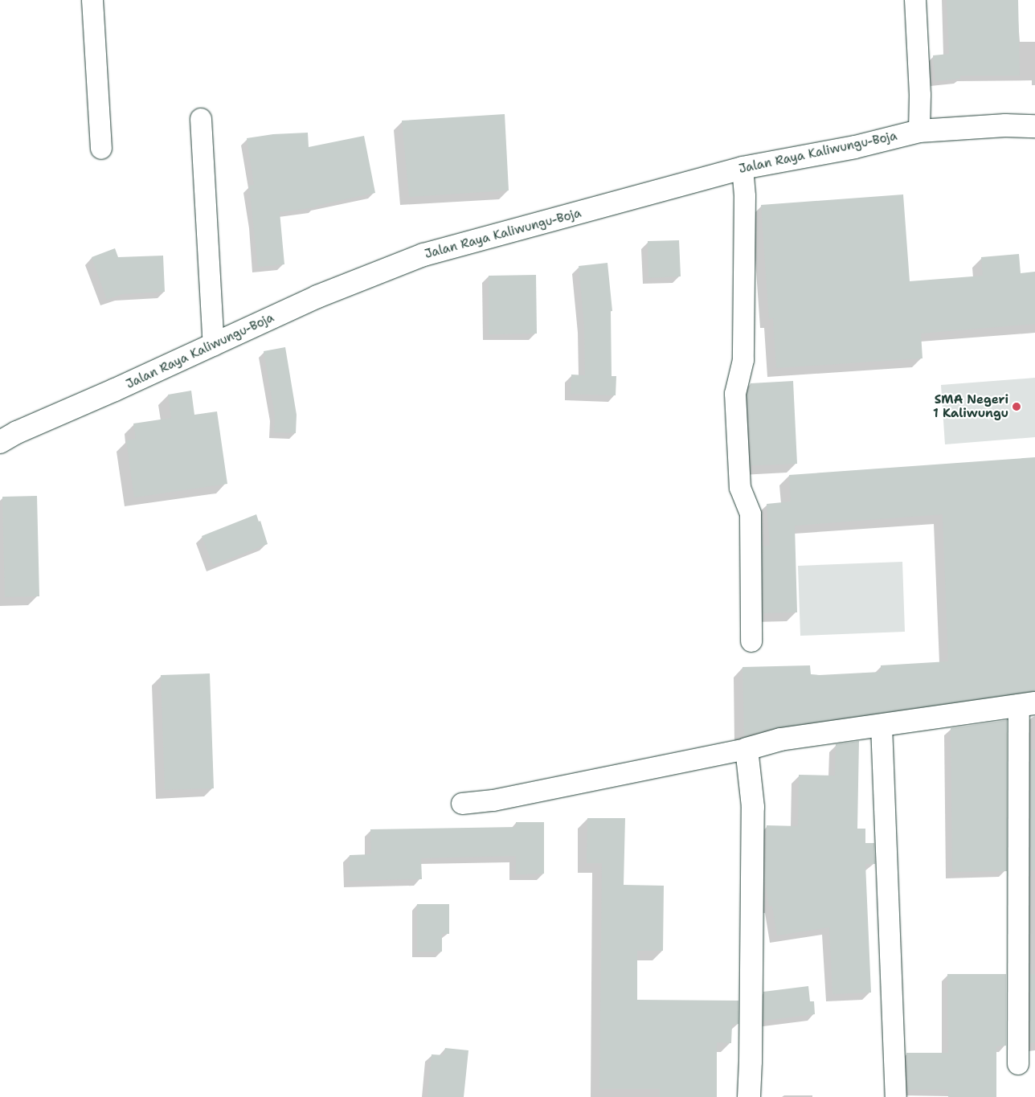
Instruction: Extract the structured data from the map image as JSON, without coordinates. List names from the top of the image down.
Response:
{
  "streets": {
    "main road": ["Jalan Raya Kaliwungu-Boja"]
  },
  "places": ["SMA Negeri 1 Kaliwungu"]
}
